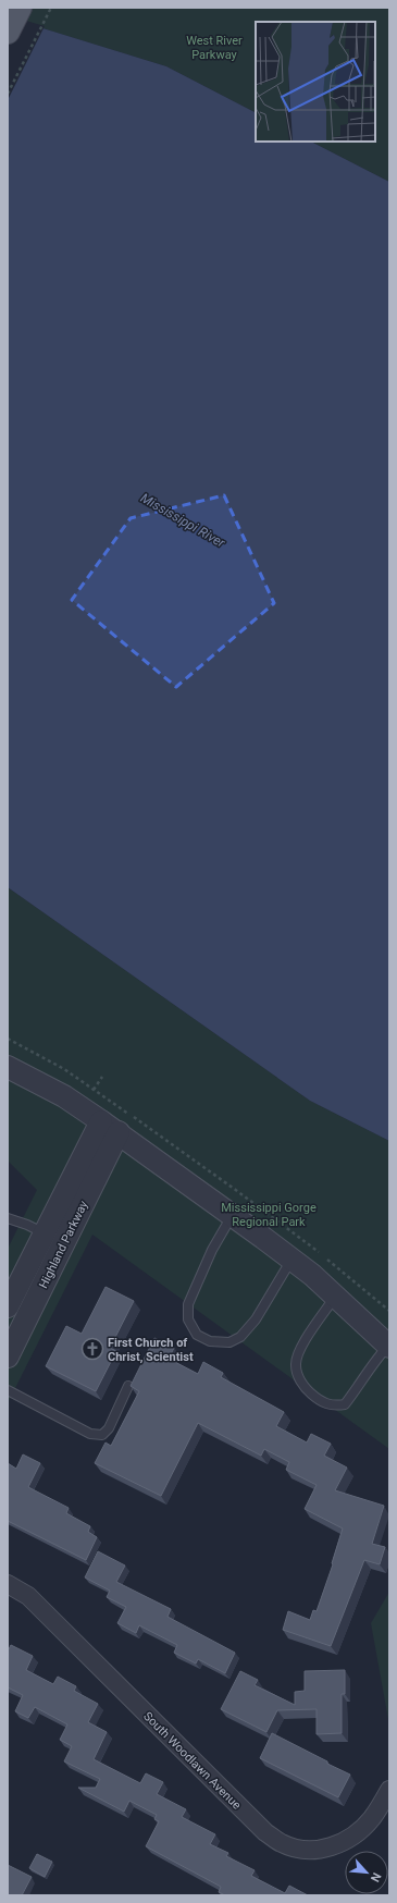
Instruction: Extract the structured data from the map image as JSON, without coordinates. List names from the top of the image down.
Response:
{
  "streets": {
    "street": ["Highland Parkway", "South Woodlawn Avenue"]
  },
  "water": ["Mississippi River"],
  "parks": ["West River Parkway", "Mississippi Gorge Regional Park"],
  "places": {
    "church": ["First Church of Christ, Scientist"]
  },
  "north": "bottom right"
}
